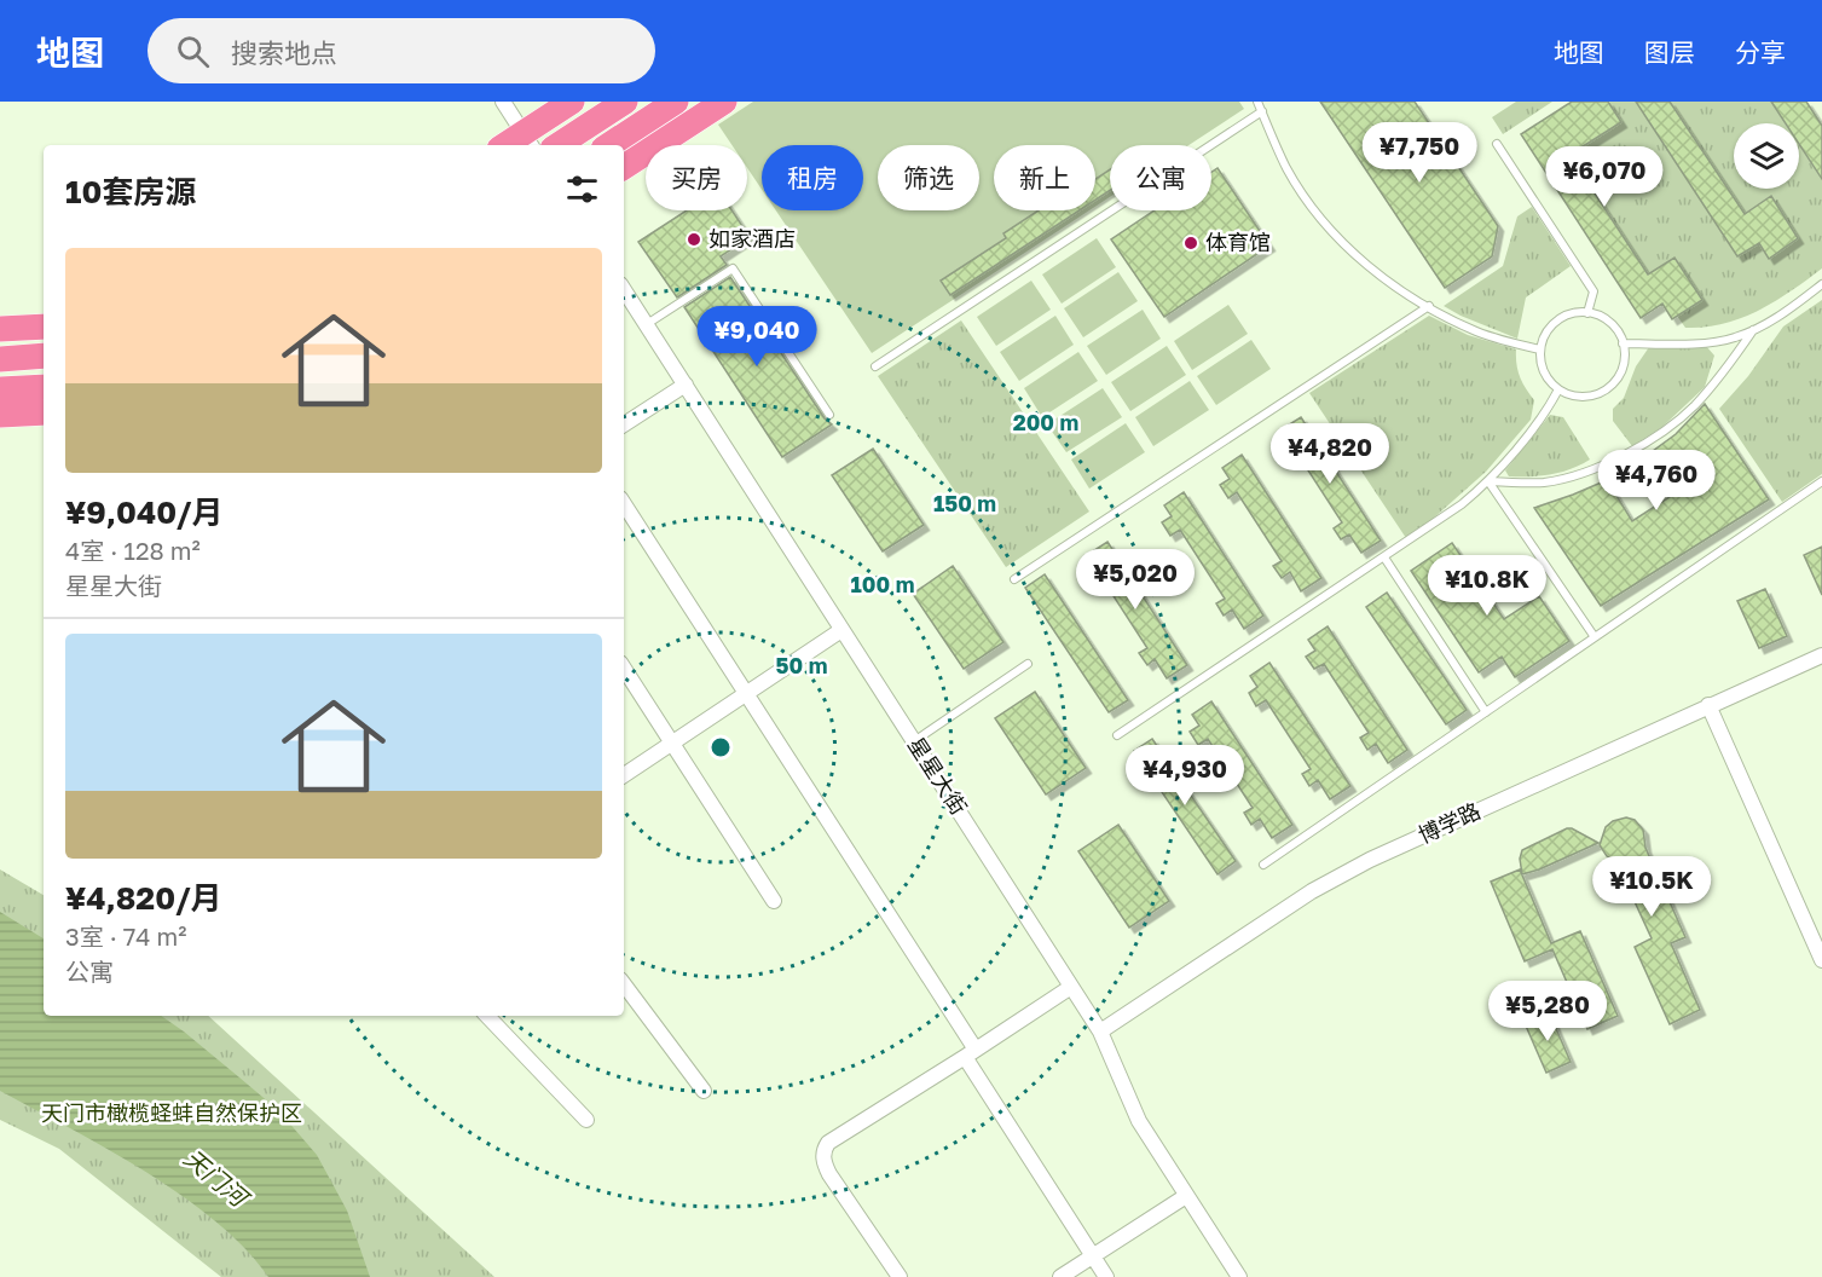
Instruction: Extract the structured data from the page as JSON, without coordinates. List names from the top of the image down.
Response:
{
  "streets": {
    "street": ["星星大街", "博学路"]
  },
  "crossings": [
    ["星星大街", "博学路"]
  ],
  "water": ["天门河"],
  "parks": ["天门市橄榄蛏蚌自然保护区"],
  "places": ["如家酒店", "体育馆"],
  "page": {
    "header": "地图",
    "search": "搜索地点",
    "nav": ["地图", "图层", "分享"],
    "price": [
      "¥7,750",
      "¥6,070",
      "¥9,040",
      "¥4,820",
      "¥4,760",
      "¥5,020",
      "¥10.8K",
      "¥4,930",
      "¥10.5K",
      "¥5,280"
    ],
    "chip": [
      "买房",
      "租房",
      "筛选",
      "新上",
      "公寓"
    ],
    "heading": "10套房源",
    "list": [
      {
        "name": "¥9,040/月",
        "note": "4室 · 128 m² · 星星大街"
      },
      {
        "name": "¥4,820/月",
        "note": "3室 · 74 m² · 公寓"
      }
    ]
  },
  "rings": [
    "200 m",
    "150 m",
    "100 m",
    "50 m"
  ]
}
